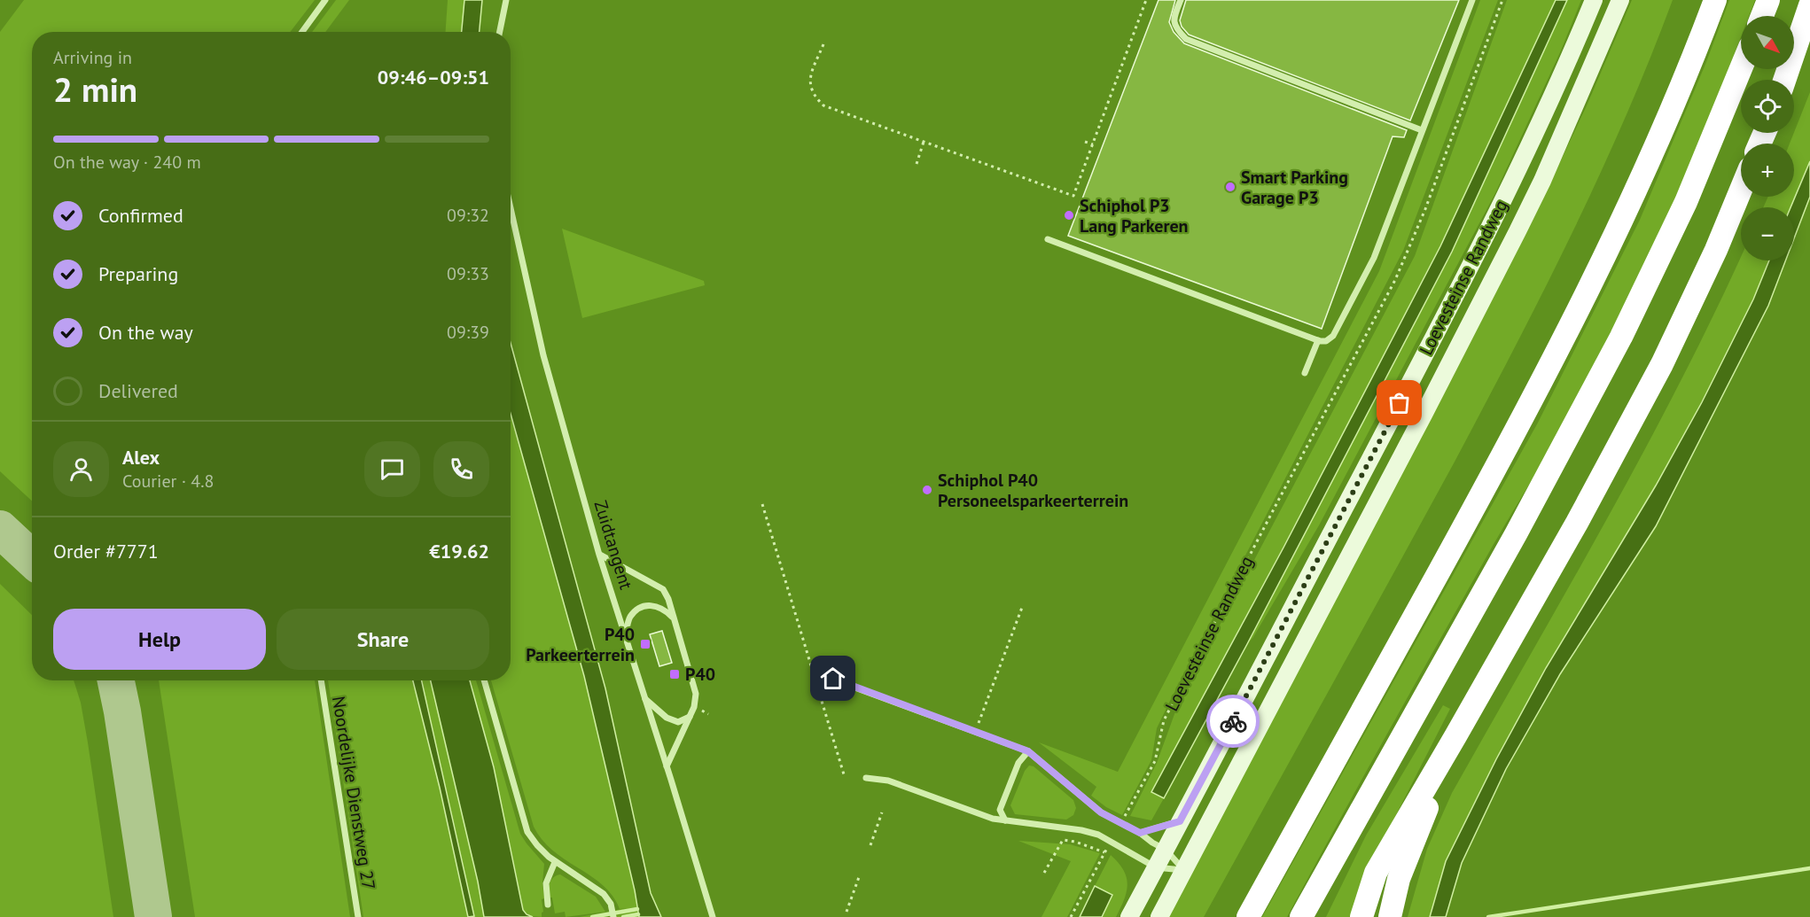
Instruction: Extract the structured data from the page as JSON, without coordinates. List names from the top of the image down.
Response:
{
  "streets": {
    "street": ["Loevesteinse Randweg"],
    "lane": ["Zuidtangent", "Noordelijke Dienstweg 27"]
  },
  "places": {
    "other": ["Smart Parking Garage P3", "Schiphol P3 Lang Parkeren", "Schiphol P40 Personeelsparkeerterrein"],
    "transit": ["P40 Parkeerterrein", "P40"]
  },
  "north": "bottom right",
  "page": {
    "map_buttons": ["+", "−"],
    "heading": ["2 min", "Arriving in", "09:46–09:51"],
    "panel": [
      "Alex",
      "Courier · 4.8",
      "Order #7771",
      "€19.62"
    ],
    "bar": "On the way · 240 m",
    "list": [
      ["Confirmed", "09:32"],
      ["Preparing", "09:33"],
      ["On the way", "09:39"],
      "Delivered"
    ],
    "buttons": ["Help", "Share"]
  }
}
